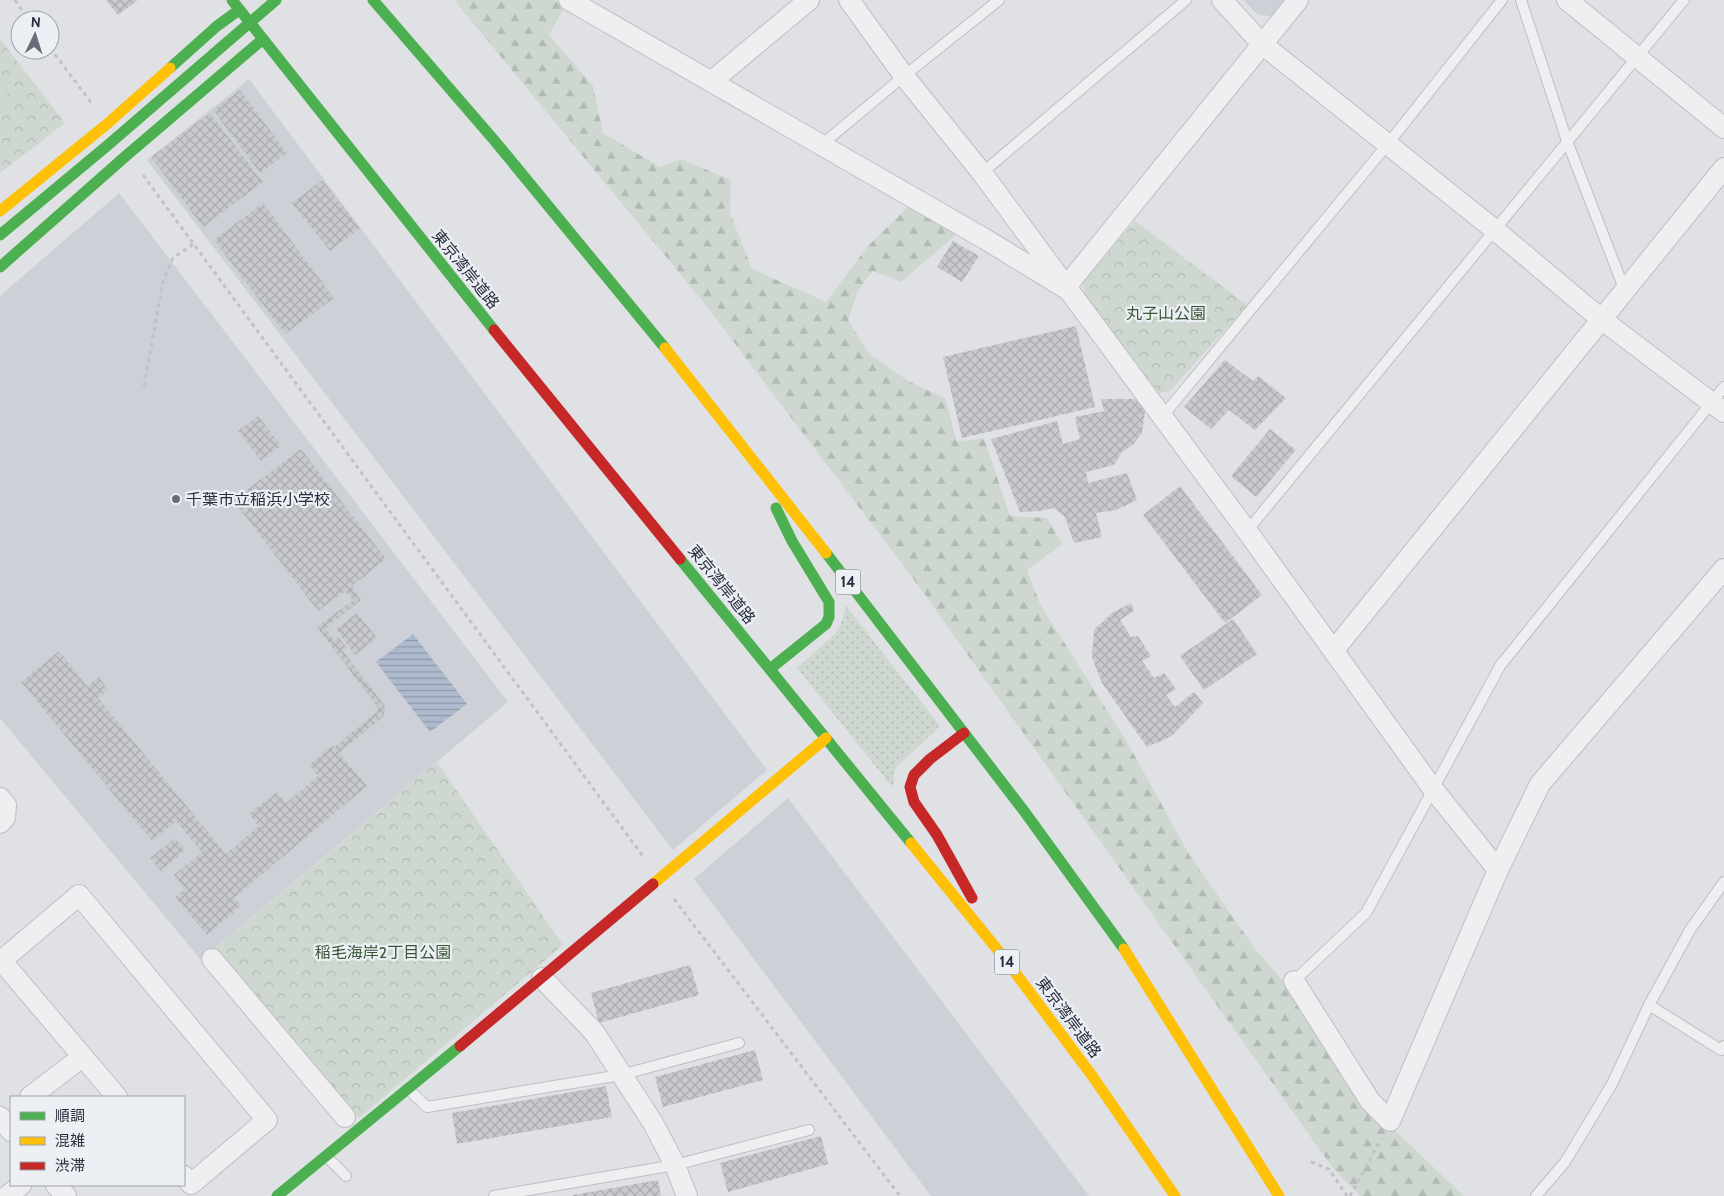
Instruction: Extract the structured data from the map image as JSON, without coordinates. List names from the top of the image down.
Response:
{
  "streets": {
    "main road": ["東京湾岸道路", "14"]
  },
  "parks": ["丸子山公園", "稲毛海岸2丁目公園"],
  "places": ["千葉市立稲浜小学校"],
  "legend": ["順調", "混雑", "渋滞"],
  "north": "top"
}
